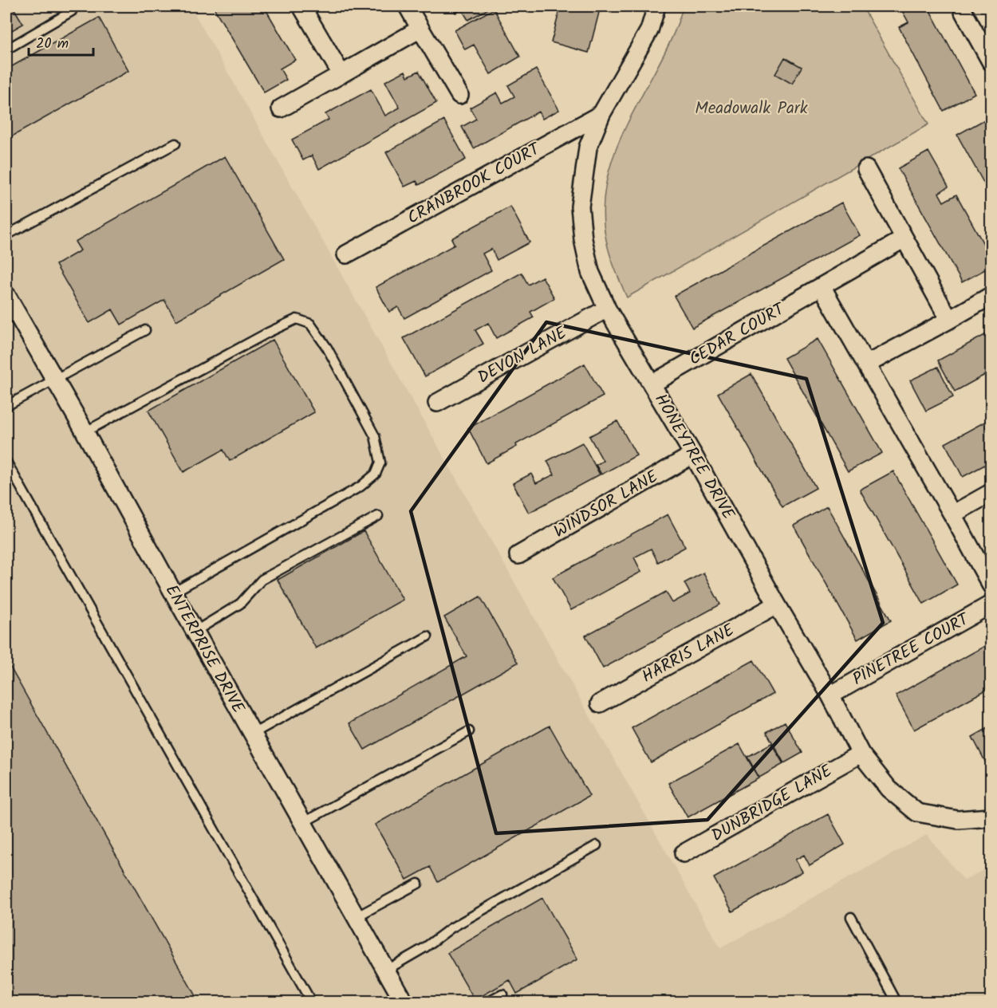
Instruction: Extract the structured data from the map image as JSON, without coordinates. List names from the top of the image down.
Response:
{
  "streets": {
    "street": [
      "CRANBROOK COURT",
      "CEDAR COURT",
      "DEVON LANE",
      "HONEYTREE DRIVE",
      "WINDSOR LANE",
      "ENTERPRISE DRIVE",
      "PINETREE COURT",
      "HARRIS LANE",
      "DUNBRIDGE LANE"
    ]
  },
  "crossings": [
    ["CRANBROOK COURT", "HONEYTREE DRIVE"],
    ["CEDAR COURT", "HONEYTREE DRIVE"],
    ["DEVON LANE", "HONEYTREE DRIVE"],
    ["HONEYTREE DRIVE", "WINDSOR LANE"],
    ["HONEYTREE DRIVE", "PINETREE COURT"],
    ["HONEYTREE DRIVE", "HARRIS LANE"],
    ["HONEYTREE DRIVE", "DUNBRIDGE LANE"]
  ],
  "parks": ["Meadowalk Park"],
  "scale_bar": "20 m"
}
